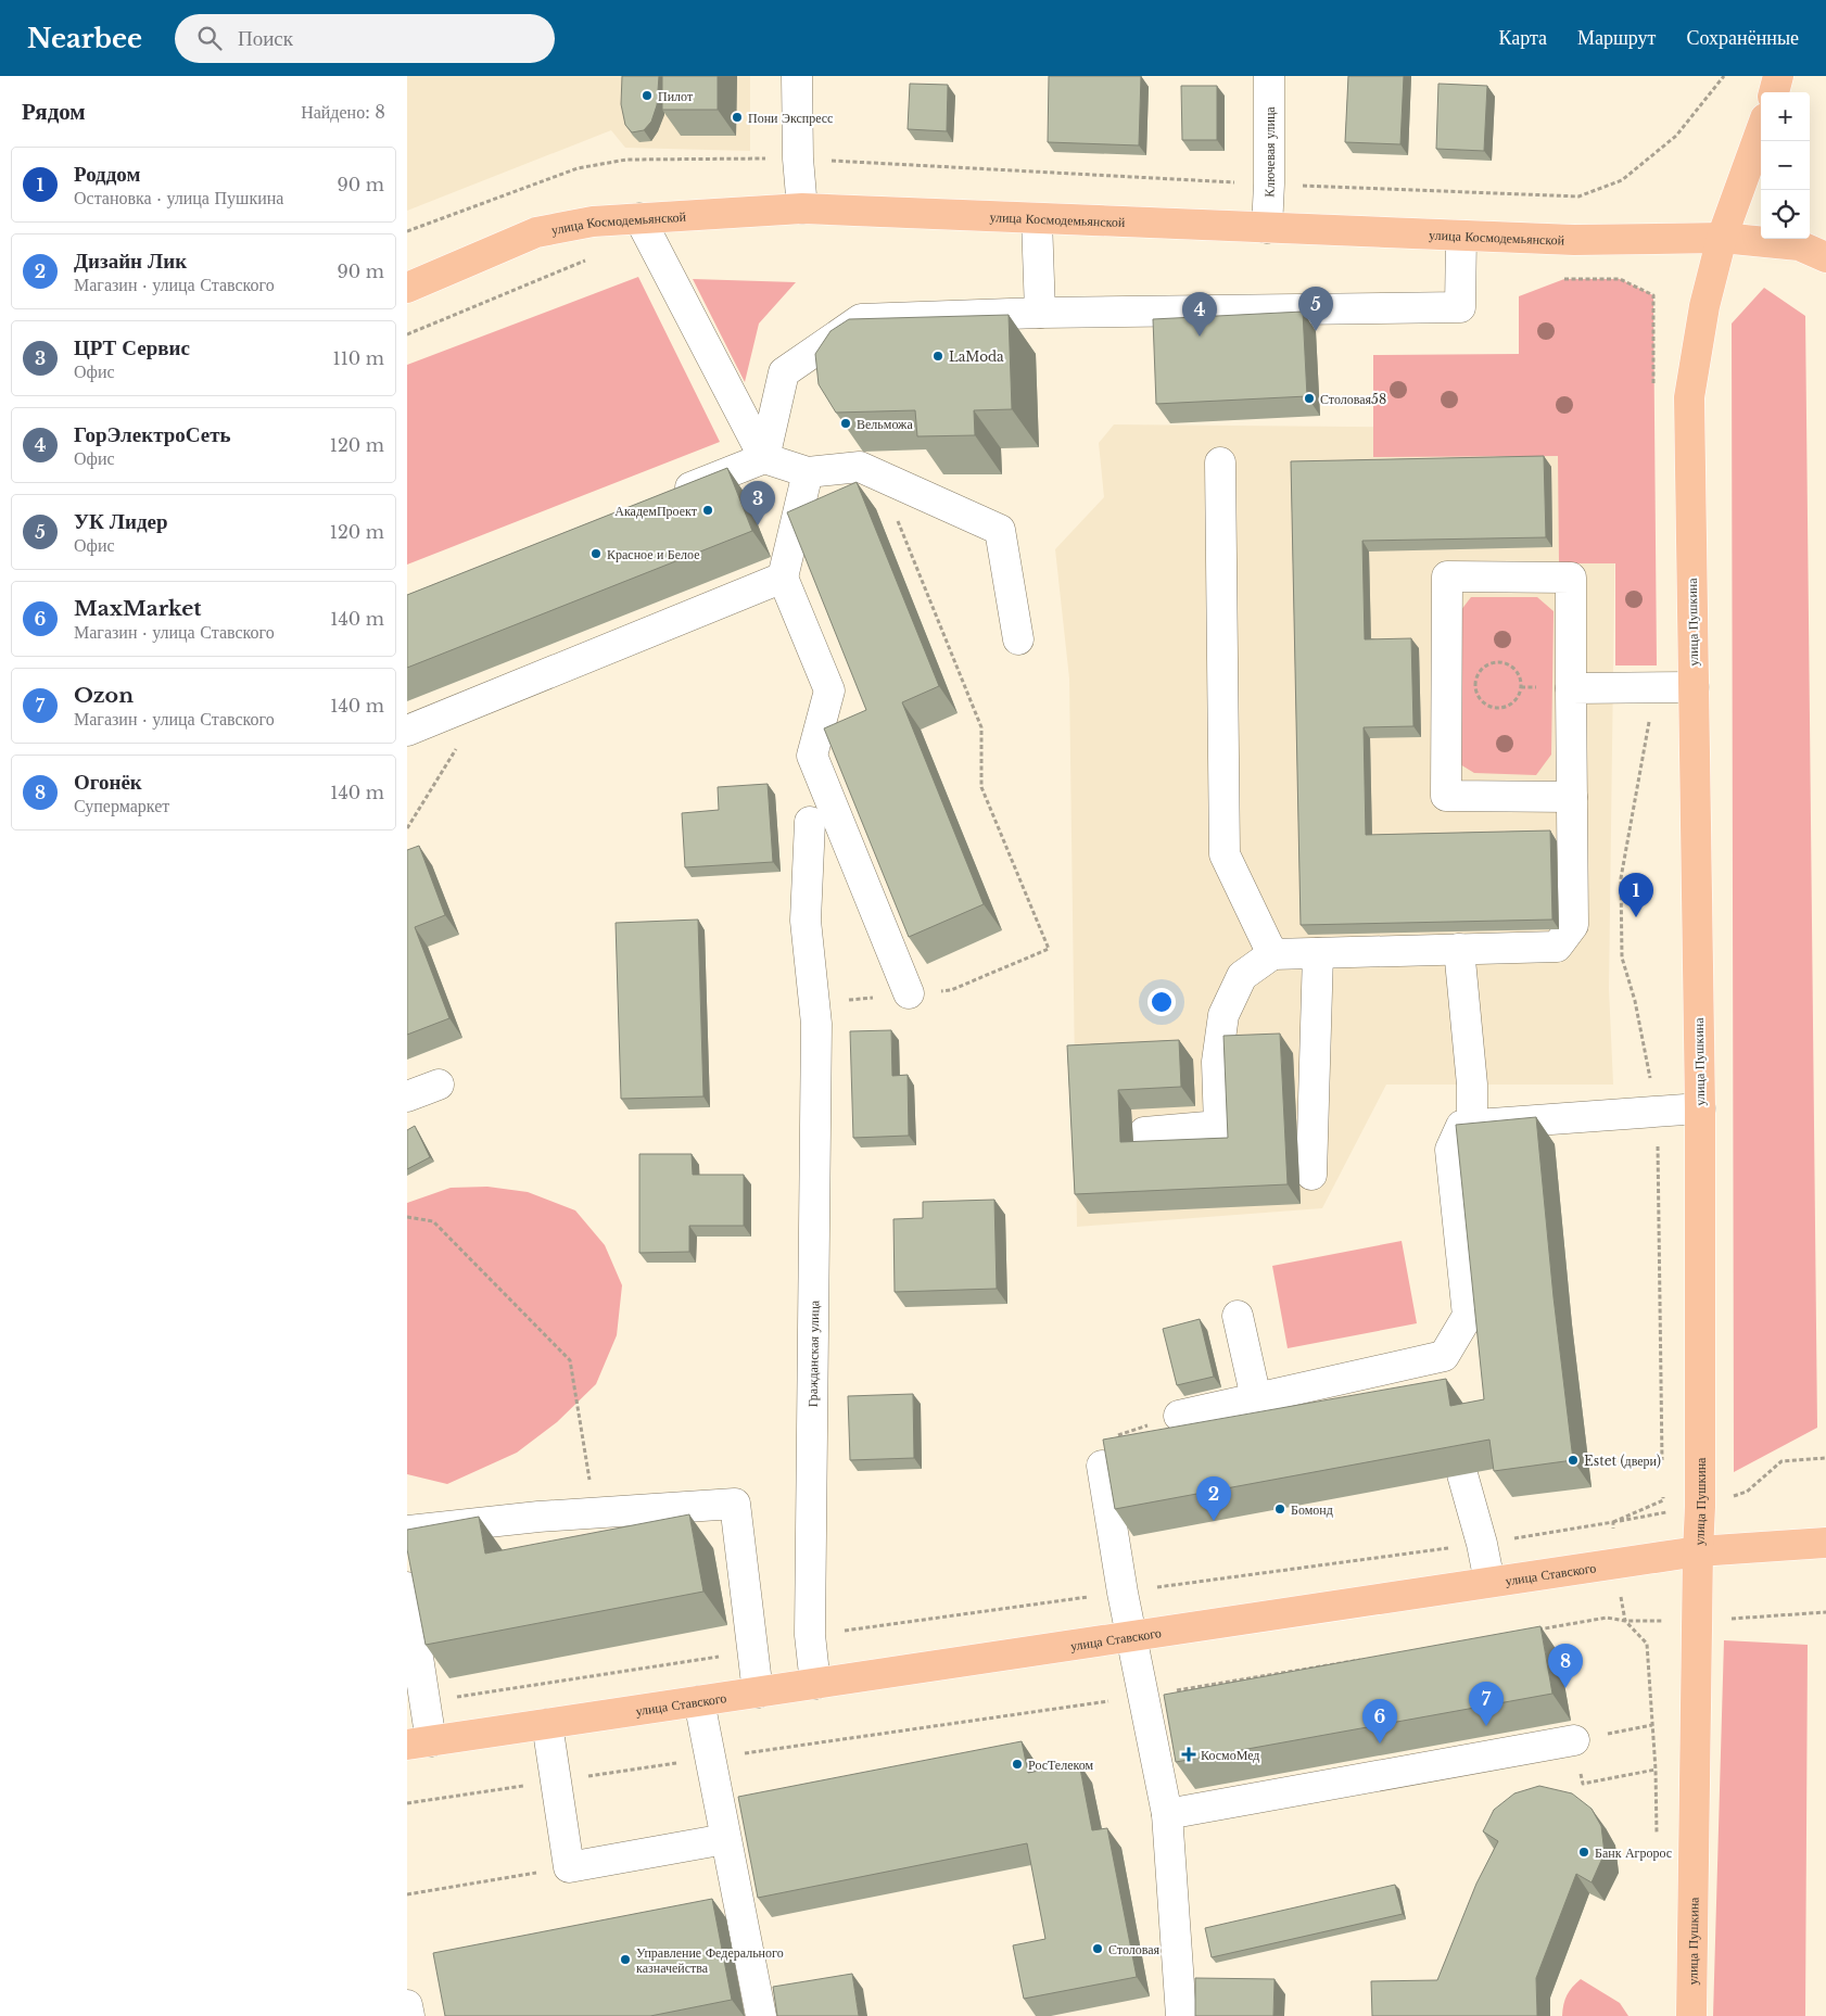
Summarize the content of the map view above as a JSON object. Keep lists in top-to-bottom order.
{
  "streets": {
    "main road": ["улица Космодемьянской", "улица Пушкина", "улица Ставского"],
    "street": ["Ключевая улица", "Гражданская улица"]
  },
  "crossings": [
    ["Ключевая улица", "улица Космодемьянской"],
    ["улица Космодемьянской", "улица Пушкина"],
    ["улица Пушкина", "улица Ставского"],
    ["Гражданская улица", "улица Ставского"]
  ],
  "places": {
    "other": [
      "Пилот",
      "Пони Экспресс",
      "LaModa",
      "Столовая58",
      "Вельможа",
      "АкадемПроект",
      "Красное и Белое",
      "Estet (двери)",
      "Бомонд",
      "РосТелеком",
      "Банк Агророс",
      "Столовая",
      "Управление Федерального казначейства"
    ],
    "health": ["КосмоМед"]
  },
  "page": {
    "header": "Nearbee",
    "search": "Поиск",
    "nav": ["Карта", "Маршрут", "Сохранённые"],
    "heading": ["Рядом", "Найдено: 8"],
    "map_buttons": ["+", "−"],
    "list": [
      {
        "mark": "1",
        "name": "Роддом",
        "note": "Остановка · улица Пушкина",
        "value": "90 m"
      },
      {
        "mark": "2",
        "name": "Дизайн Лик",
        "note": "Магазин · улица Ставского",
        "value": "90 m"
      },
      {
        "mark": "3",
        "name": "ЦРТ Сервис",
        "note": "Офис",
        "value": "110 m"
      },
      {
        "mark": "4",
        "name": "ГорЭлектроСеть",
        "note": "Офис",
        "value": "120 m"
      },
      {
        "mark": "5",
        "name": "УК Лидер",
        "note": "Офис",
        "value": "120 m"
      },
      {
        "mark": "6",
        "name": "MaxMarket",
        "note": "Магазин · улица Ставского",
        "value": "140 m"
      },
      {
        "mark": "7",
        "name": "Ozon",
        "note": "Магазин · улица Ставского",
        "value": "140 m"
      },
      {
        "mark": "8",
        "name": "Огонёк",
        "note": "Супермаркет",
        "value": "140 m"
      }
    ],
    "pins": [
      "5",
      "4",
      "3",
      "1",
      "2",
      "8",
      "7",
      "6"
    ]
  }
}
